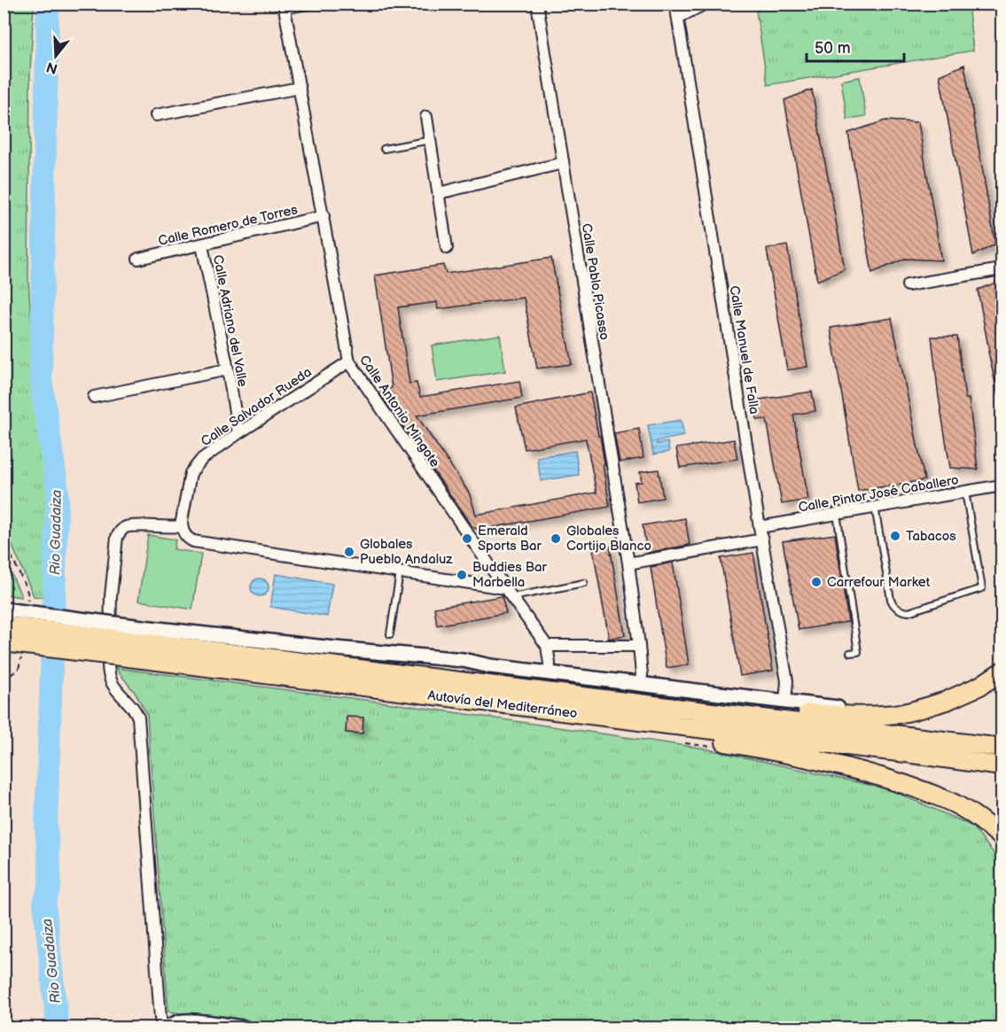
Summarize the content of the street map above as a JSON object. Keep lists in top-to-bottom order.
{
  "streets": {
    "main road": ["Autovía del Mediterráneo"],
    "street": [
      "Calle Romero de Torres",
      "Calle Pablo Picasso",
      "Calle Adriano del Valle",
      "Calle Manuel de Falla",
      "Calle Salvador Rueda",
      "Calle Antonio Mingote",
      "Calle Pintor José Caballero"
    ]
  },
  "crossings": [
    ["Calle Romero de Torres", "Calle Adriano del Valle"],
    ["Calle Romero de Torres", "Calle Antonio Mingote"],
    ["Calle Adriano del Valle", "Calle Salvador Rueda"],
    ["Calle Manuel de Falla", "Calle Pintor José Caballero"],
    ["Calle Salvador Rueda", "Calle Antonio Mingote"]
  ],
  "water": ["Rio Guadaiza"],
  "places": [
    "Tabacos",
    "Emerald Sports Bar",
    "Globales Cortijo Blanco",
    "Globales Pueblo Andaluz",
    "Buddies Bar Marbella",
    "Carrefour Market"
  ],
  "scale_bar": "50 m",
  "north": "bottom"
}
